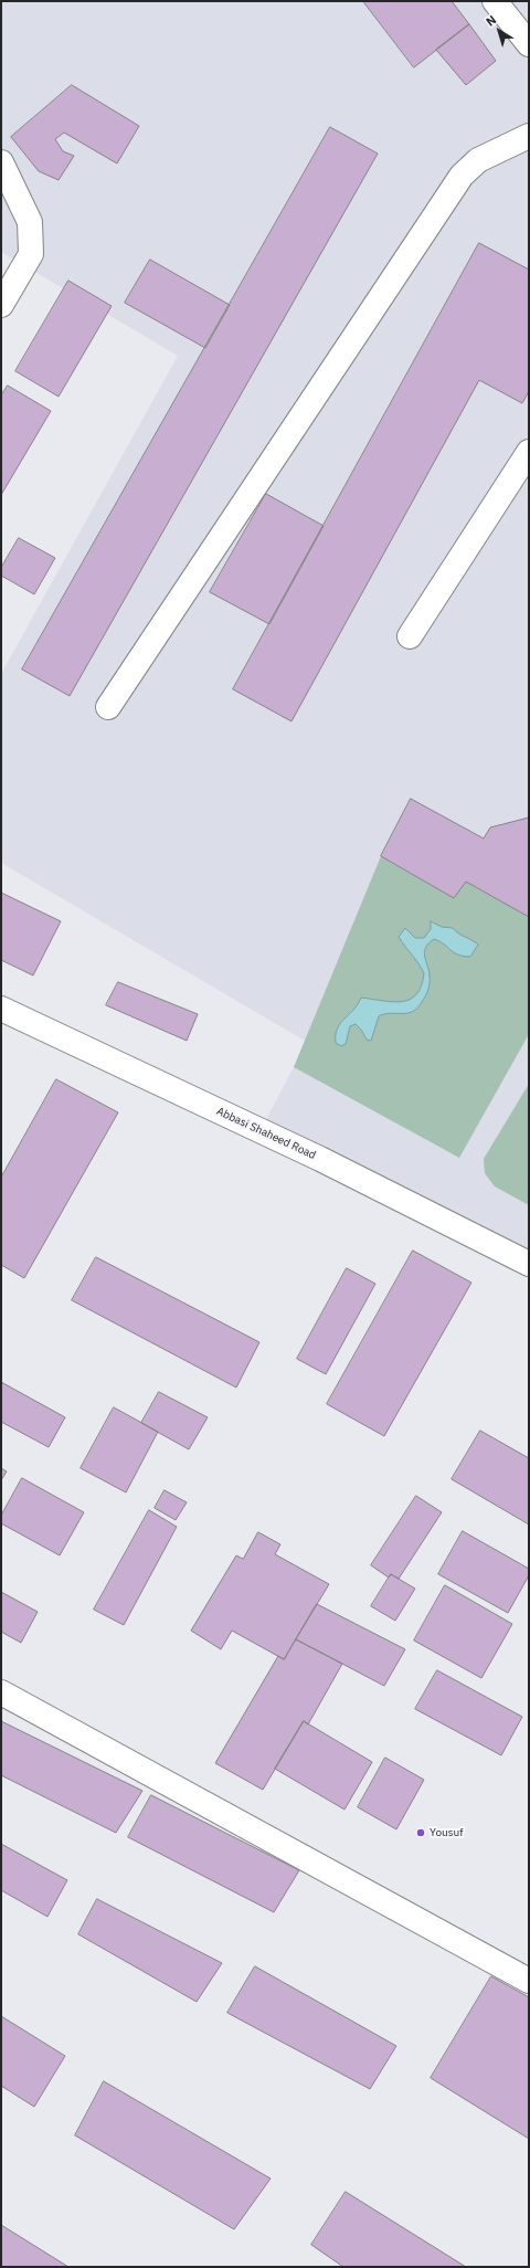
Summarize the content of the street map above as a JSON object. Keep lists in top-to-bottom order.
{
  "streets": {
    "street": ["Abbasi Shaheed Road"]
  },
  "places": ["Yousuf"],
  "north": "top left"
}
